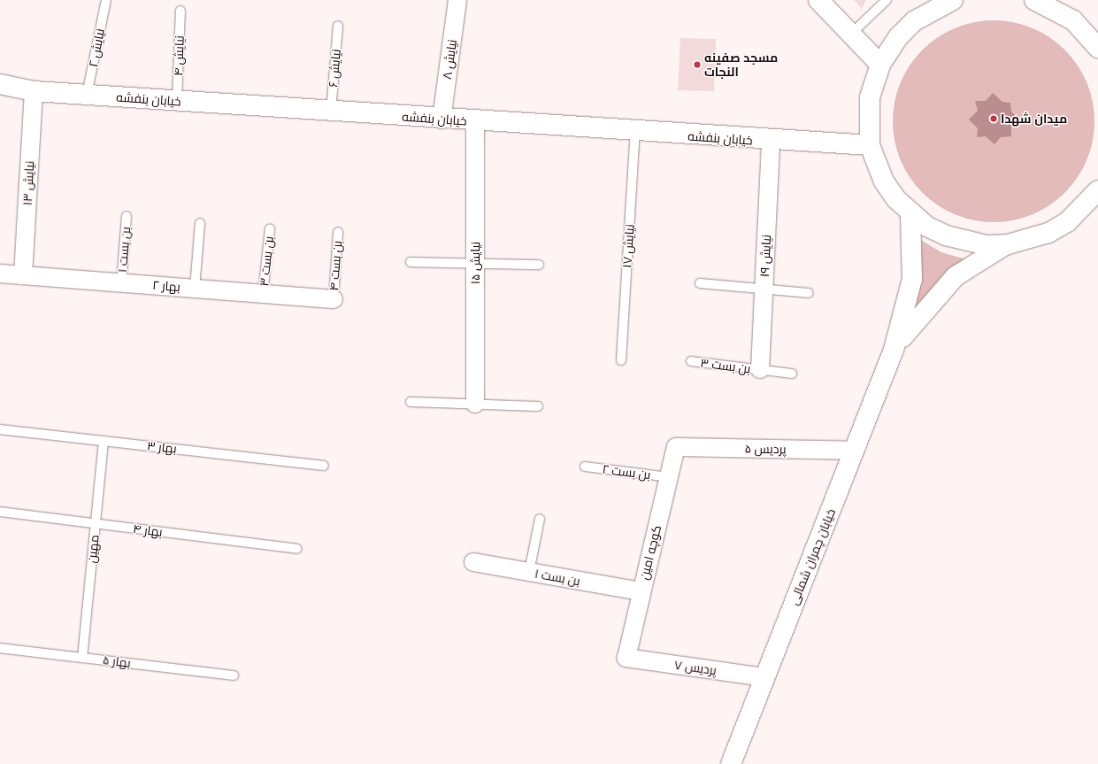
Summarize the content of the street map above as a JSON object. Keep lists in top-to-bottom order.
{
  "streets": {
    "main road": ["خیابان بنفشه", "خیابان چمران شمالی"],
    "street": [
      "نیایش ۸",
      "نیایش ۱۳",
      "بن بست ۱",
      "نیایش ۱۹",
      "نیایش ۱۵",
      "بهار ۲",
      "پردیس ۵",
      "کوچه امین",
      "پردیس ۷"
    ],
    "lane": [
      "نیایش ۲",
      "نیایش ۴",
      "نیایش ۶",
      "نیایش ۱۷",
      "بن بست ۳",
      "بن بست ۴",
      "بهار ۳",
      "بن بست ۲",
      "بهار ۴",
      "مهین",
      "بهار ۵"
    ]
  },
  "crossings": [
    ["نیایش ۲", "خیابان بنفشه"],
    ["نیایش ۴", "خیابان بنفشه"],
    ["نیایش ۸", "خیابان بنفشه"],
    ["نیایش ۶", "خیابان بنفشه"],
    ["خیابان بنفشه", "نیایش ۱۳"],
    ["خیابان بنفشه", "نیایش ۱۷"],
    ["خیابان بنفشه", "نیایش ۱۹"],
    ["خیابان بنفشه", "نیایش ۱۵"],
    ["نیایش ۱۳", "بهار ۲"],
    ["بن بست ۱", "بهار ۲"],
    ["بن بست ۱", "کوچه امین"],
    ["نیایش ۱۹", "بن بست ۳"],
    ["بن بست ۳", "بهار ۲"],
    ["بن بست ۴", "بهار ۲"],
    ["بهار ۳", "مهین"],
    ["پردیس ۵", "کوچه امین"],
    ["پردیس ۵", "خیابان چمران شمالی"],
    ["بن بست ۲", "کوچه امین"],
    ["بهار ۴", "مهین"],
    ["مهین", "بهار ۵"],
    ["کوچه امین", "پردیس ۷"],
    ["خیابان چمران شمالی", "پردیس ۷"]
  ],
  "places": ["مسجد صفینه النجات", "میدان شهدا"]
}
